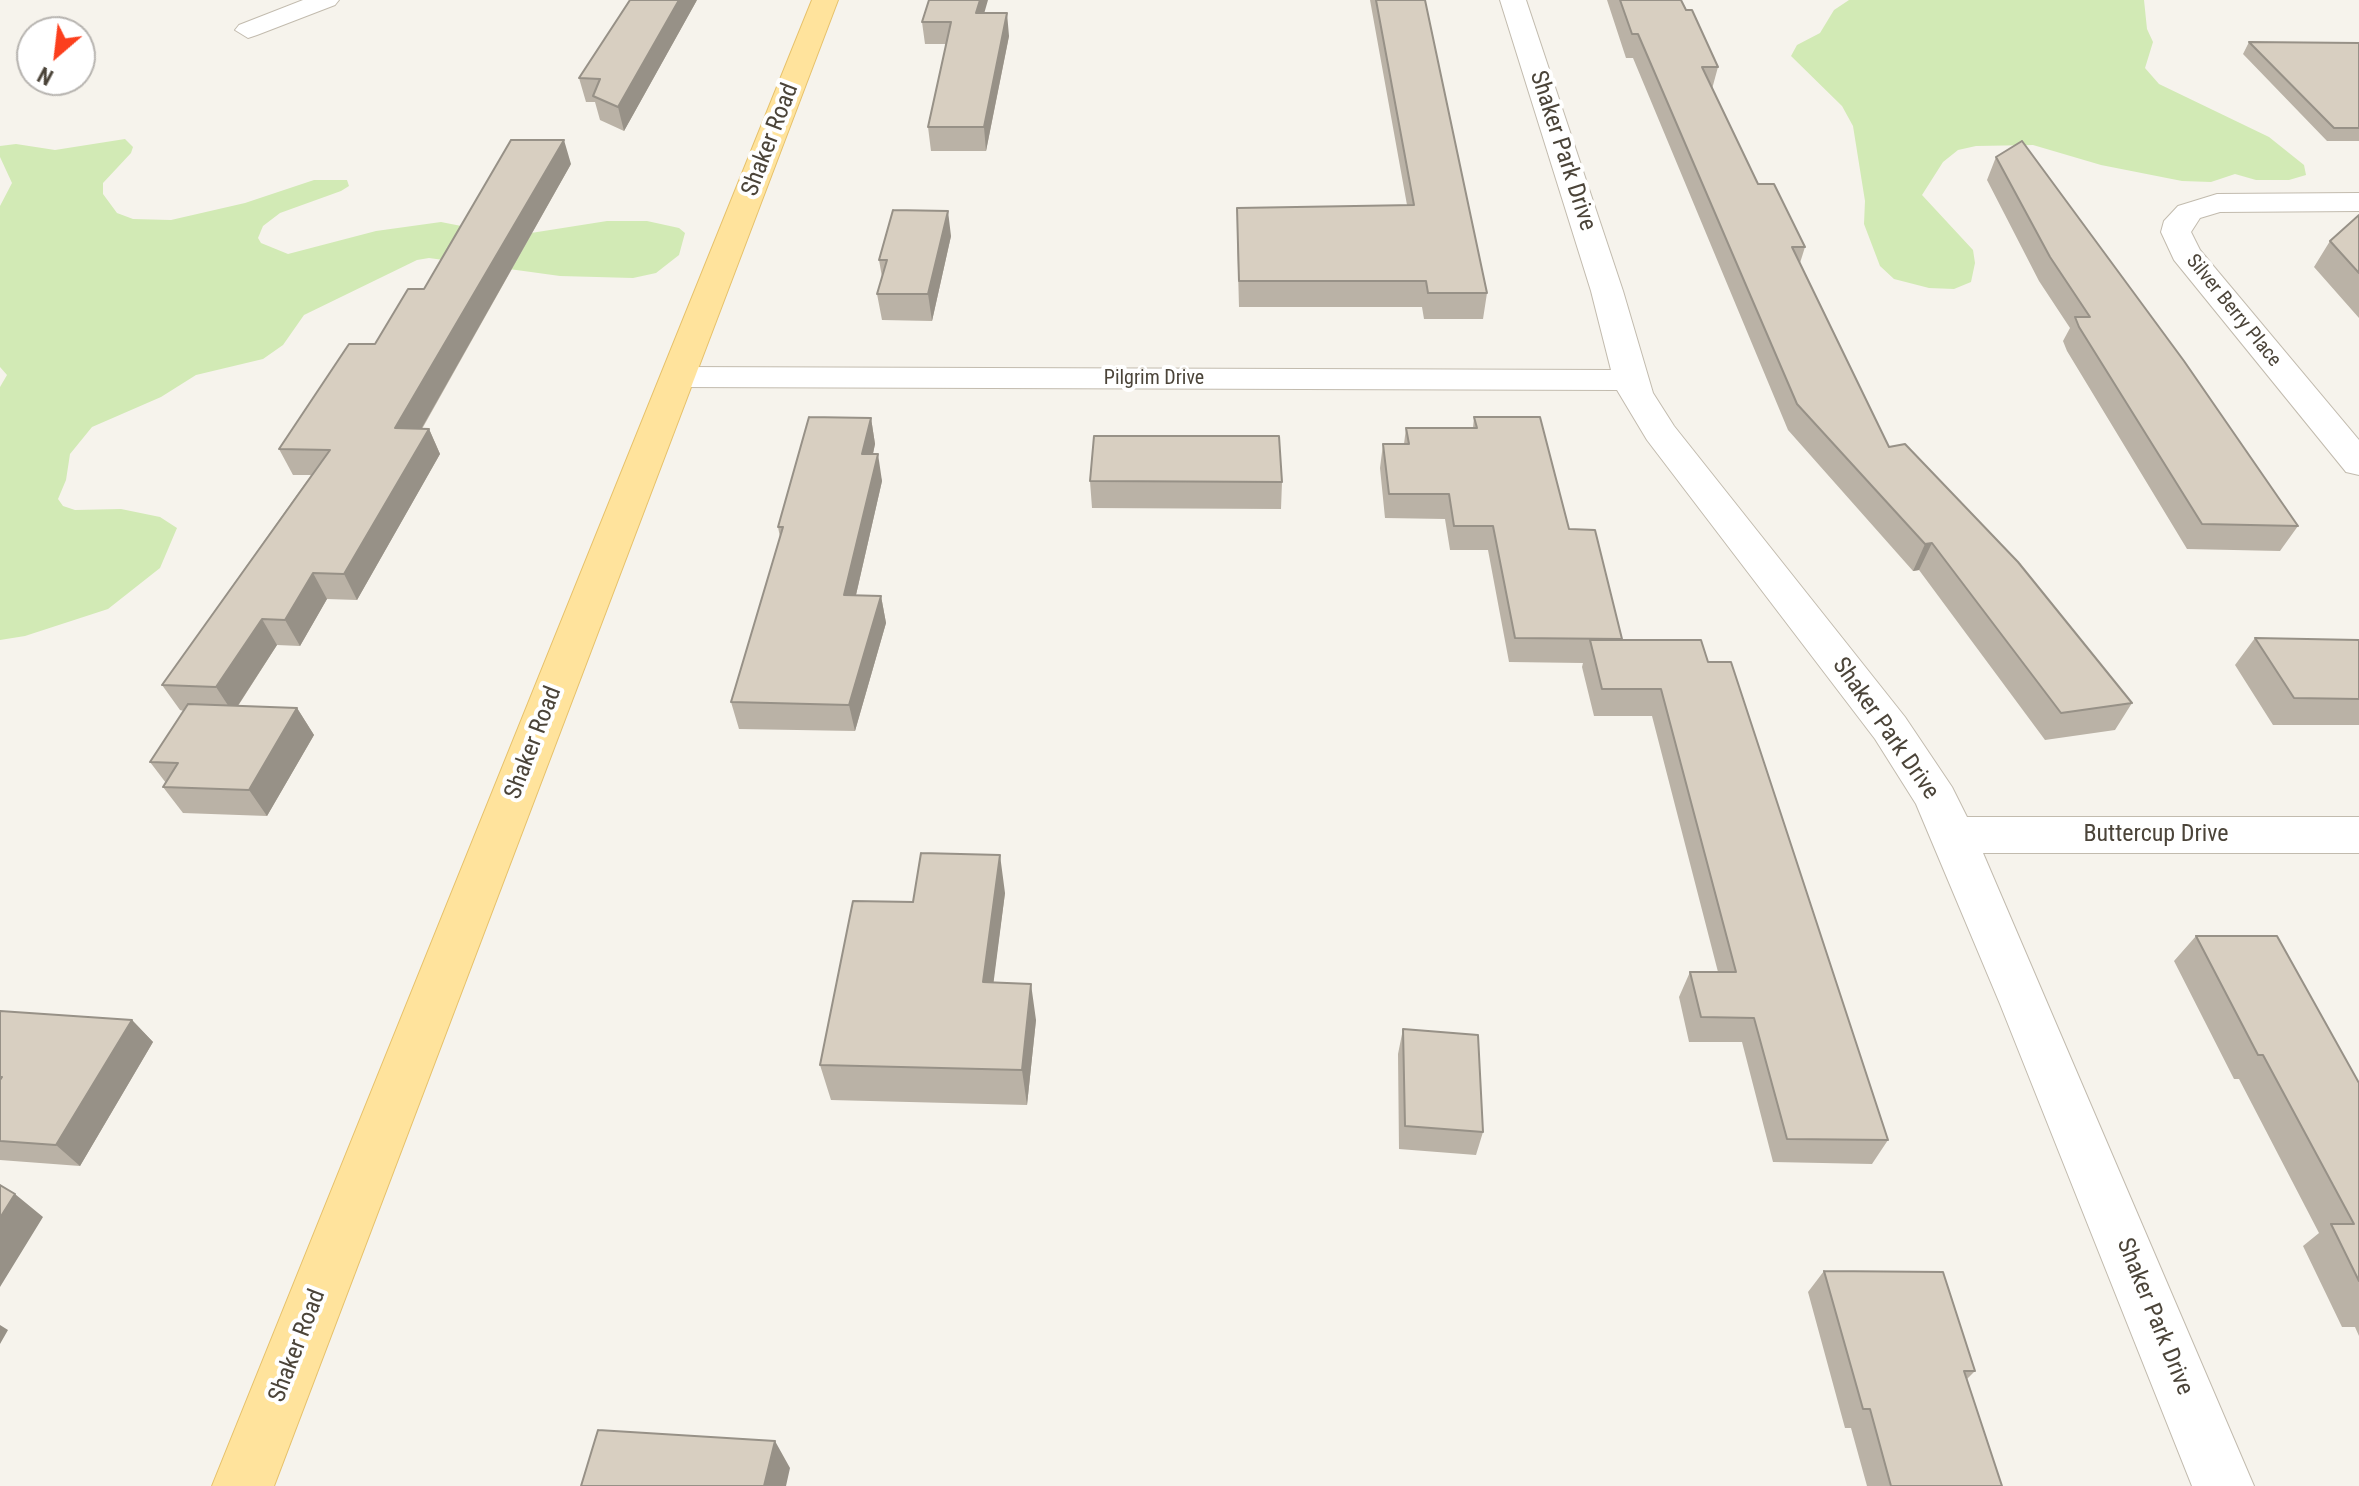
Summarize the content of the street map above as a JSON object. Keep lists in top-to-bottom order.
{
  "streets": {
    "main road": ["Shaker Road"],
    "street": [
      "Shaker Park Drive",
      "Silver Berry Place",
      "Pilgrim Drive",
      "Buttercup Drive"
    ]
  },
  "crossings": [
    ["Shaker Road", "Pilgrim Drive"],
    ["Shaker Park Drive", "Pilgrim Drive"],
    ["Shaker Park Drive", "Buttercup Drive"]
  ],
  "north": "bottom left"
}
